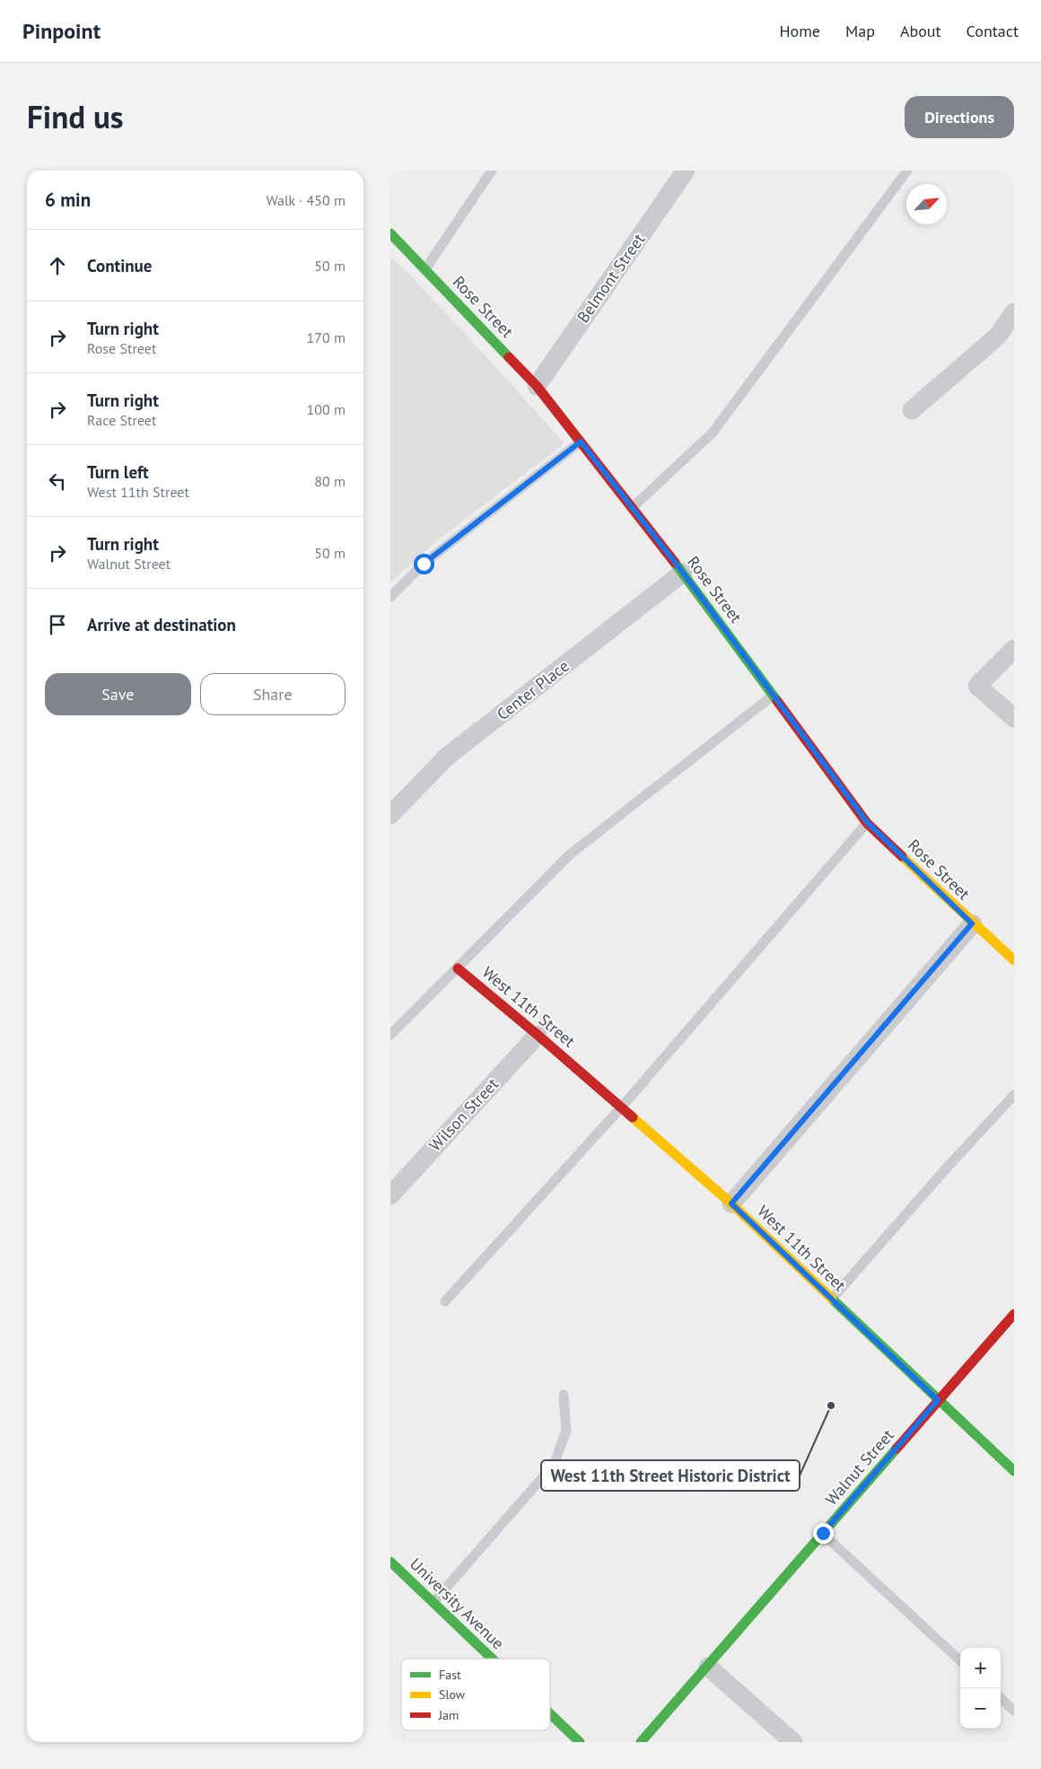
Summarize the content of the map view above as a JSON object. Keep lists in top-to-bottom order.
{
  "streets": {
    "street": [
      "Belmont Street",
      "Rose Street",
      "Center Place",
      "West 11th Street",
      "Wilson Street",
      "Walnut Street",
      "University Avenue"
    ]
  },
  "crossings": [
    ["Belmont Street", "Rose Street"],
    ["Rose Street", "Center Place"],
    ["West 11th Street", "Wilson Street"],
    ["West 11th Street", "Walnut Street"]
  ],
  "places": ["West 11th Street Historic District"],
  "legend": ["Fast", "Slow", "Jam"],
  "north": "top right",
  "page": {
    "header": "Pinpoint",
    "nav": [
      "Home",
      "Map",
      "About",
      "Contact"
    ],
    "title": "Find us",
    "buttons": [
      "Directions",
      ["Save", "Share"]
    ],
    "heading": ["6 min", "Walk · 450 m"],
    "list": [
      ["Continue", "50 m"],
      ["Turn right", "Rose Street", "170 m"],
      ["Turn right", "Race Street", "100 m"],
      ["Turn left", "West 11th Street", "80 m"],
      ["Turn right", "Walnut Street", "50 m"],
      "Arrive at destination"
    ],
    "map_buttons": ["+", "−"]
  }
}
